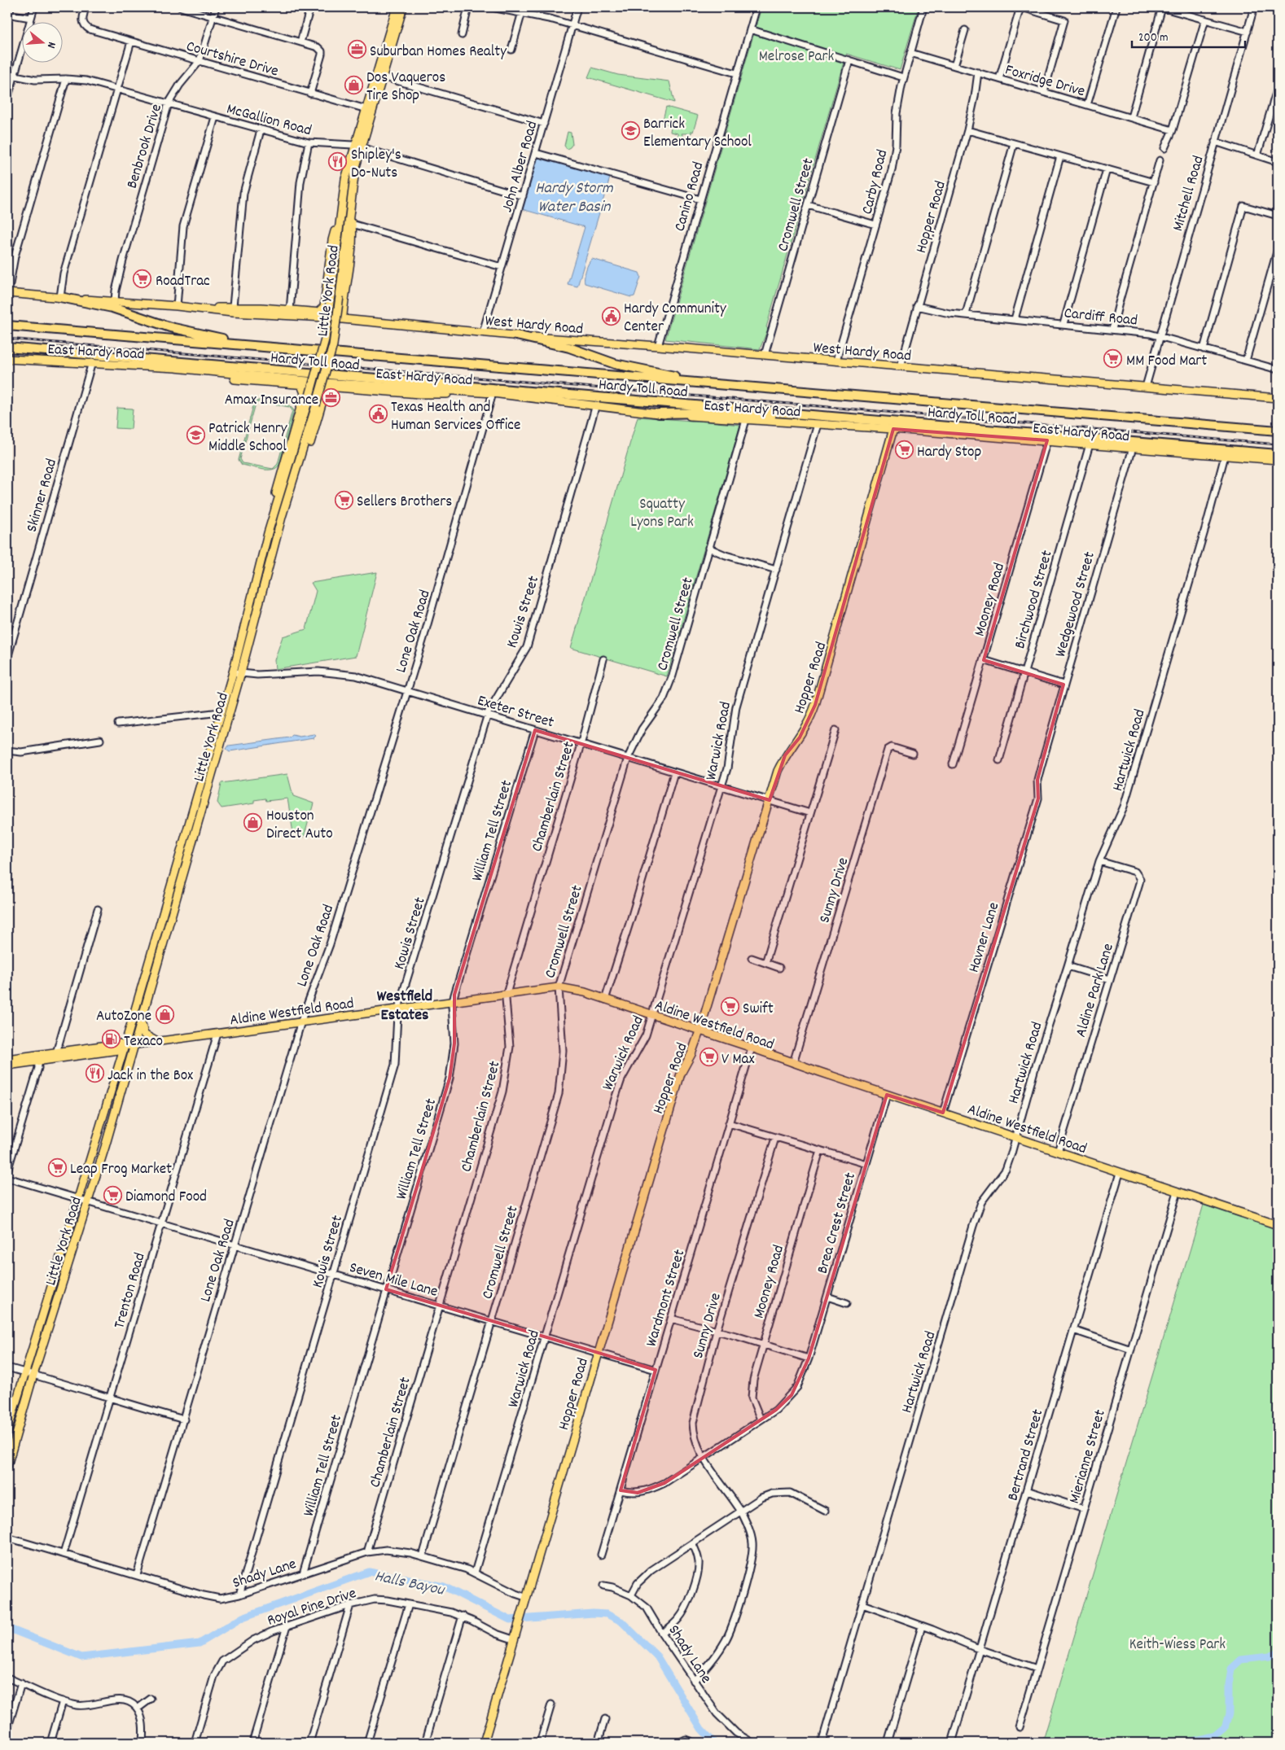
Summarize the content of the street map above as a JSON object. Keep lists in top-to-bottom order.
{
  "streets": {
    "highway": ["Hardy Toll Road"],
    "main road": [
      "Hopper Road",
      "Little York Road",
      "West Hardy Road",
      "East Hardy Road",
      "Aldine Westfield Road"
    ],
    "street": [
      "Courtshire Drive",
      "Foxridge Drive",
      "McGallion Road",
      "Benbrook Drive",
      "John Alber Road",
      "Carby Road",
      "Mitchell Road",
      "Canino Road",
      "Cromwell Street",
      "Cardiff Road",
      "Skinner Road",
      "Mooney Road",
      "Birchwood Street",
      "Wedgewood Street",
      "Kowis Street",
      "Lone Oak Road",
      "Exeter Street",
      "Warwick Road",
      "Hartwick Road",
      "Chamberlain Street",
      "William Tell Street",
      "Sunny Drive",
      "Havner Lane",
      "Aldine Park Lane",
      "Brea Crest Street",
      "Seven Mile Lane",
      "Trenton Road",
      "Wardmont Street",
      "Bertrand Street",
      "Mierianne Street",
      "Shady Lane",
      "Royal Pine Drive"
    ]
  },
  "crossings": [
    ["Courtshire Drive", "Benbrook Drive"],
    ["Courtshire Drive", "Little York Road"],
    ["Foxridge Drive", "Carby Road"],
    ["Foxridge Drive", "Hopper Road"],
    ["McGallion Road", "Benbrook Drive"],
    ["McGallion Road", "John Alber Road"],
    ["McGallion Road", "Little York Road"],
    ["Benbrook Drive", "West Hardy Road"],
    ["John Alber Road", "West Hardy Road"],
    ["Carby Road", "West Hardy Road"],
    ["Mitchell Road", "Cardiff Road"],
    ["Mitchell Road", "West Hardy Road"],
    ["Canino Road", "West Hardy Road"],
    ["Cromwell Street", "West Hardy Road"],
    ["Cromwell Street", "East Hardy Road"],
    ["Cromwell Street", "Exeter Street"],
    ["Cromwell Street", "Aldine Westfield Road"],
    ["Cromwell Street", "Seven Mile Lane"],
    ["Cromwell Street", "Shady Lane"],
    ["Hopper Road", "Cardiff Road"],
    ["Hopper Road", "West Hardy Road"],
    ["Hopper Road", "East Hardy Road"],
    ["Hopper Road", "Exeter Street"],
    ["Hopper Road", "Aldine Westfield Road"],
    ["Hopper Road", "Seven Mile Lane"],
    ["Hopper Road", "Shady Lane"],
    ["Hopper Road", "Royal Pine Drive"],
    ["Little York Road", "West Hardy Road"],
    ["Little York Road", "East Hardy Road"],
    ["Little York Road", "Exeter Street"],
    ["Little York Road", "Aldine Westfield Road"],
    ["Little York Road", "Seven Mile Lane"],
    ["East Hardy Road", "Skinner Road"],
    ["East Hardy Road", "Mooney Road"],
    ["East Hardy Road", "Birchwood Street"],
    ["East Hardy Road", "Wedgewood Street"],
    ["East Hardy Road", "Kowis Street"],
    ["East Hardy Road", "Lone Oak Road"],
    ["East Hardy Road", "Warwick Road"],
    ["East Hardy Road", "Hartwick Road"],
    ["Mooney Road", "Brea Crest Street"],
    ["Wedgewood Street", "Havner Lane"],
    ["Kowis Street", "Exeter Street"],
    ["Kowis Street", "Aldine Westfield Road"],
    ["Kowis Street", "Seven Mile Lane"],
    ["Kowis Street", "Shady Lane"],
    ["Lone Oak Road", "Exeter Street"],
    ["Lone Oak Road", "Aldine Westfield Road"],
    ["Lone Oak Road", "Seven Mile Lane"],
    ["Lone Oak Road", "Shady Lane"],
    ["Exeter Street", "Warwick Road"],
    ["Exeter Street", "Chamberlain Street"],
    ["Exeter Street", "William Tell Street"],
    ["Warwick Road", "Aldine Westfield Road"],
    ["Warwick Road", "Seven Mile Lane"],
    ["Warwick Road", "Shady Lane"],
    ["Hartwick Road", "Aldine Park Lane"],
    ["Hartwick Road", "Aldine Westfield Road"],
    ["Chamberlain Street", "Aldine Westfield Road"],
    ["Chamberlain Street", "Seven Mile Lane"],
    ["Chamberlain Street", "Shady Lane"],
    ["William Tell Street", "Aldine Westfield Road"],
    ["William Tell Street", "Seven Mile Lane"],
    ["William Tell Street", "Shady Lane"],
    ["Sunny Drive", "Aldine Westfield Road"],
    ["Sunny Drive", "Brea Crest Street"],
    ["Havner Lane", "Aldine Westfield Road"],
    ["Aldine Park Lane", "Aldine Westfield Road"],
    ["Aldine Westfield Road", "Brea Crest Street"],
    ["Aldine Westfield Road", "Trenton Road"],
    ["Aldine Westfield Road", "Wardmont Street"],
    ["Aldine Westfield Road", "Bertrand Street"],
    ["Aldine Westfield Road", "Mierianne Street"],
    ["Brea Crest Street", "Wardmont Street"],
    ["Seven Mile Lane", "Trenton Road"],
    ["Seven Mile Lane", "Wardmont Street"],
    ["Trenton Road", "Shady Lane"]
  ],
  "districts": ["Westfield Estates"],
  "water": ["Hardy Storm Water Basin", "Halls Bayou"],
  "parks": ["Melrose Park", "Squatty Lyons Park", "Keith-Wiess Park"],
  "places": {
    "office": ["Suburban Homes Realty", "Amax Insurance"],
    "shop": ["Dos Vaqueros Tire Shop", "Houston Direct Auto", "AutoZone"],
    "school or university": ["Barrick Elementary School", "Patrick Henry Middle School"],
    "restaurant": ["Shipley's Do-Nuts", "Jack in the Box"],
    "supermarket": [
      "RoadTrac",
      "MM Food Mart",
      "Hardy Stop",
      "Sellers Brothers",
      "Swift",
      "V Max",
      "Leap Frog Market",
      "Diamond Food"
    ],
    "public building": ["Hardy Community Center", "Texas Health and Human Services Office"],
    "fuel station": ["Texaco"]
  },
  "scale_bar": "200 m",
  "north": "right"
}
